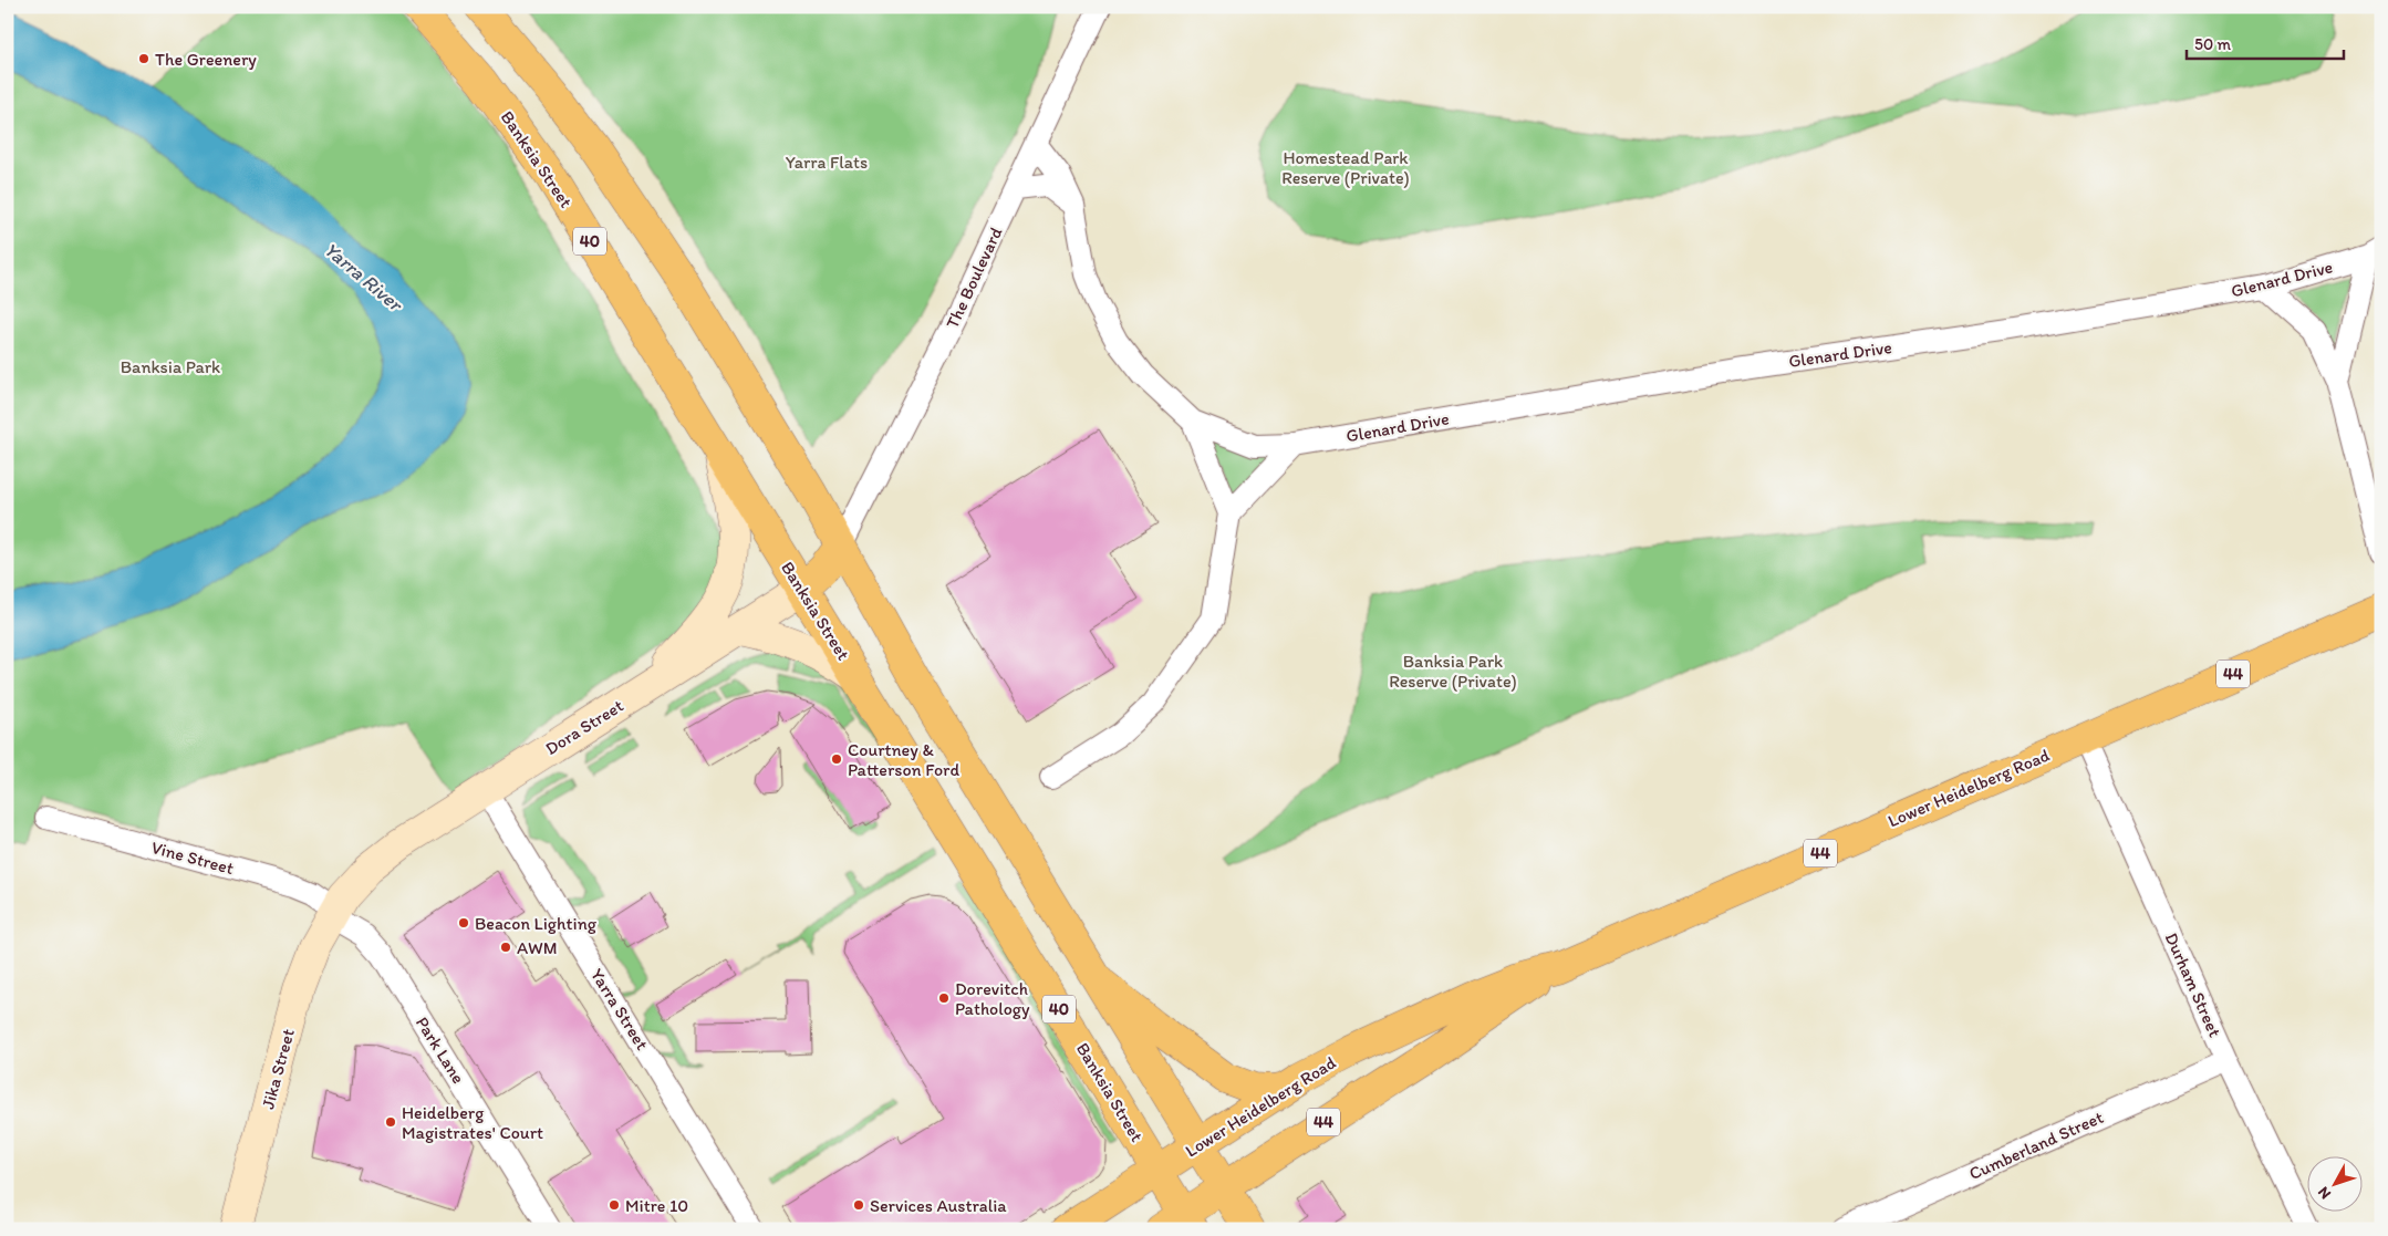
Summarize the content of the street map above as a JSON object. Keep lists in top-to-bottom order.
{
  "streets": {
    "main road": [
      "Banksia Street",
      "40",
      "44",
      "Dora Street",
      "Lower Heidelberg Road",
      "Jika Street"
    ],
    "street": [
      "The Boulevard",
      "Glenard Drive",
      "Vine Street",
      "Durham Street",
      "Yarra Street",
      "Park Lane",
      "Cumberland Street"
    ]
  },
  "crossings": [
    ["Banksia Street", "Dora Street"],
    ["Banksia Street", "Lower Heidelberg Road"],
    ["40", "The Boulevard"],
    ["40", "Dora Street"],
    ["40", "Lower Heidelberg Road"],
    ["The Boulevard", "Glenard Drive"],
    ["The Boulevard", "Dora Street"],
    ["Dora Street", "Vine Street"],
    ["Dora Street", "Yarra Street"],
    ["Dora Street", "Park Lane"],
    ["Dora Street", "Jika Street"],
    ["Lower Heidelberg Road", "Durham Street"],
    ["Vine Street", "Park Lane"],
    ["Vine Street", "Jika Street"],
    ["Durham Street", "Cumberland Street"],
    ["Park Lane", "Jika Street"]
  ],
  "water": ["Yarra River"],
  "parks": [
    "Homestead Park Reserve (Private)",
    "Yarra Flats",
    "Banksia Park",
    "Banksia Park Reserve (Private)"
  ],
  "places": [
    "The Greenery",
    "Courtney & Patterson Ford",
    "Beacon Lighting",
    "AWM",
    "Dorevitch Pathology",
    "Heidelberg Magistrates' Court",
    "Mitre 10",
    "Services Australia"
  ],
  "scale_bar": "50 m",
  "north": "bottom left"
}
